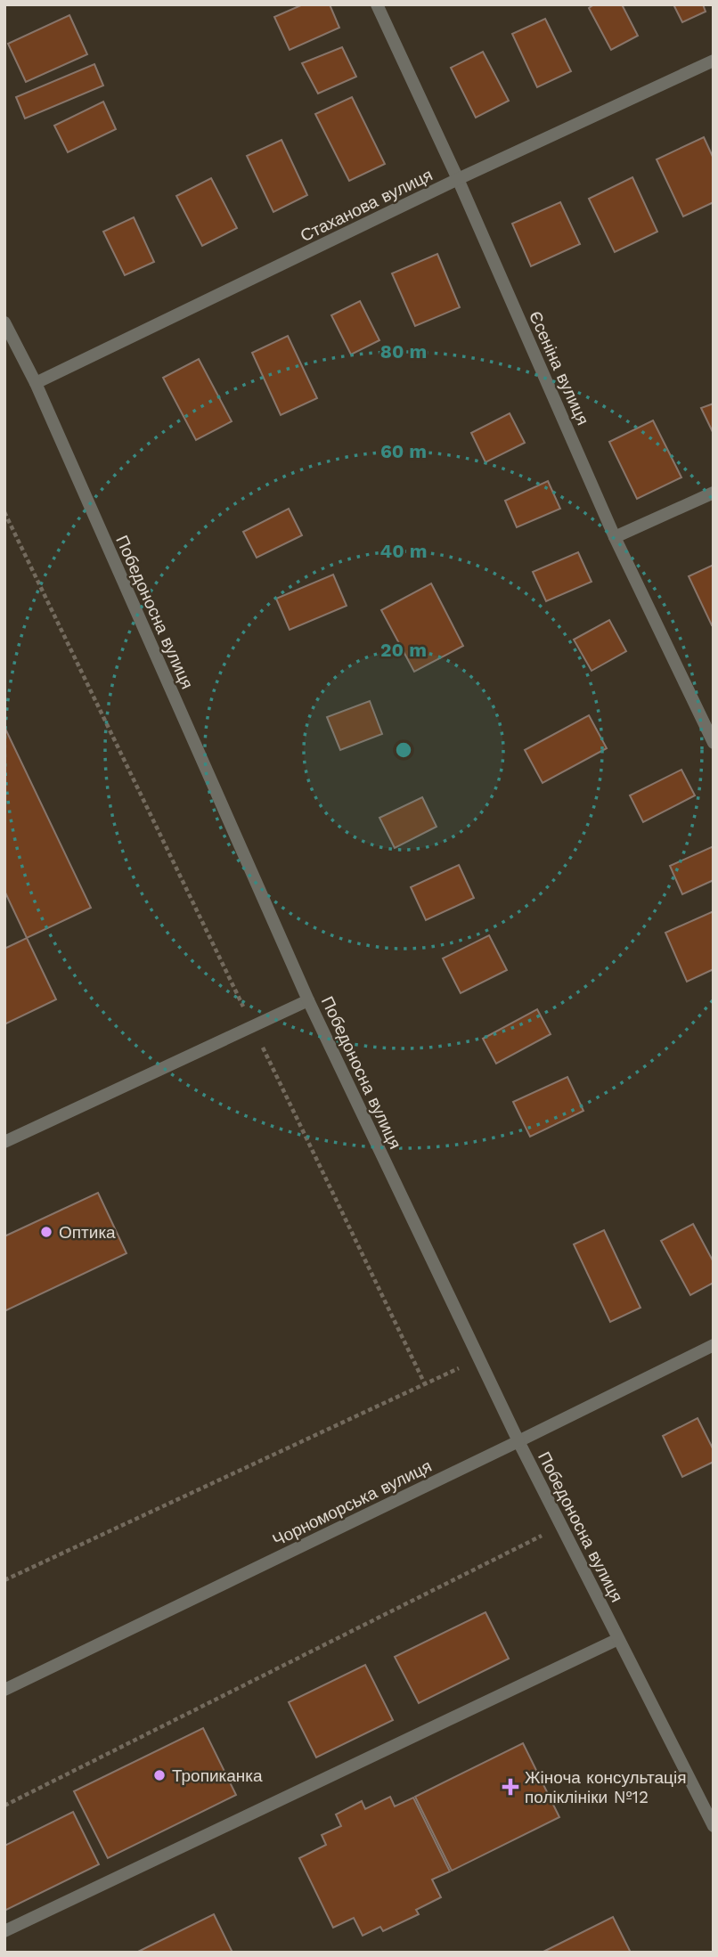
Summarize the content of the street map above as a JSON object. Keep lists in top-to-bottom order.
{
  "streets": {
    "street": [
      "Стаханова вулиця",
      "Єсеніна вулиця",
      "Победоносна вулиця",
      "Чорноморська вулиця"
    ]
  },
  "crossings": [
    ["Стаханова вулиця", "Єсеніна вулиця"],
    ["Стаханова вулиця", "Победоносна вулиця"],
    ["Победоносна вулиця", "Чорноморська вулиця"]
  ],
  "places": {
    "other": ["Оптика", "Тропиканка"],
    "health": ["Жіноча консультація поліклініки №12"]
  },
  "rings": [
    "80 m",
    "60 m",
    "40 m",
    "20 m"
  ]
}
